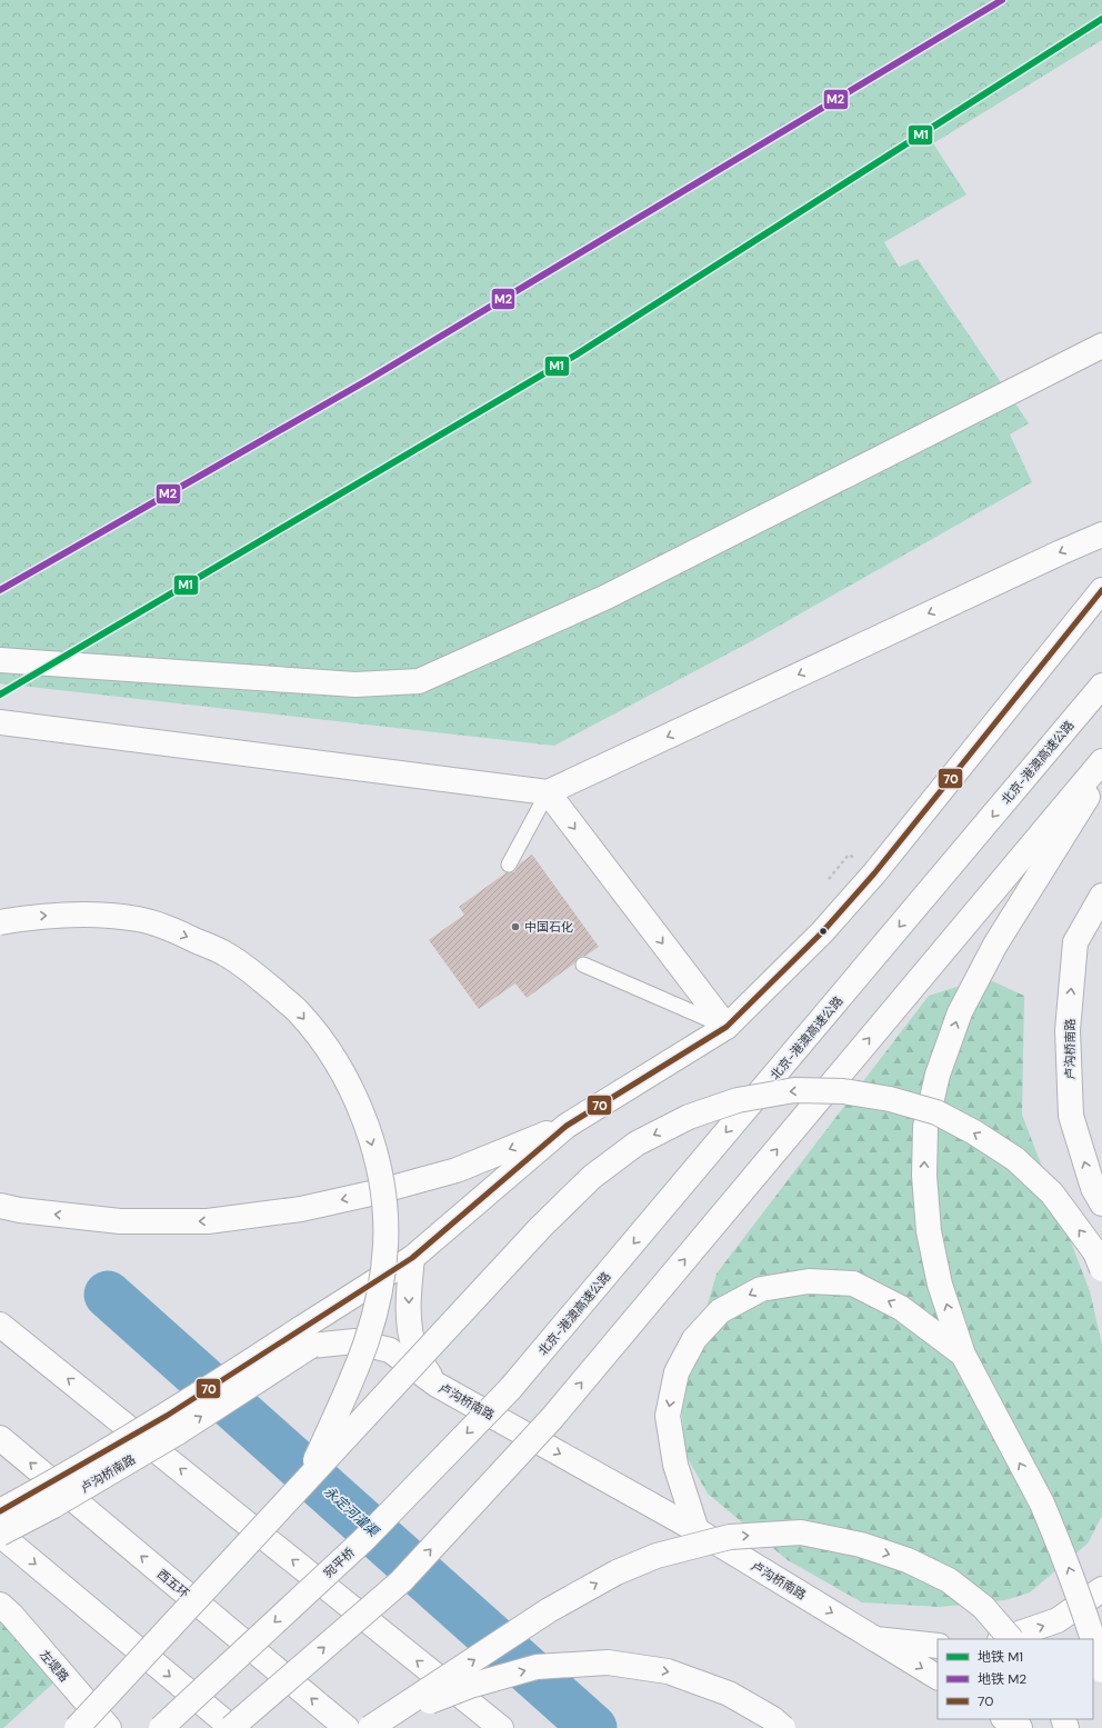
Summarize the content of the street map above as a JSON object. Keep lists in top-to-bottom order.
{
  "streets": {
    "main road": [
      "北京-港澳高速公路",
      "卢沟桥南路",
      "宛平桥",
      "西五环",
      "左堤路"
    ]
  },
  "crossings": [
    ["北京-港澳高速公路", "宛平桥"]
  ],
  "water": ["永定河灌渠"],
  "places": ["中国石化"],
  "lines": ["metro line M2", "metro line M1", "transit line 70"],
  "legend": ["地铁 M1", "地铁 M2", "70"]
}
